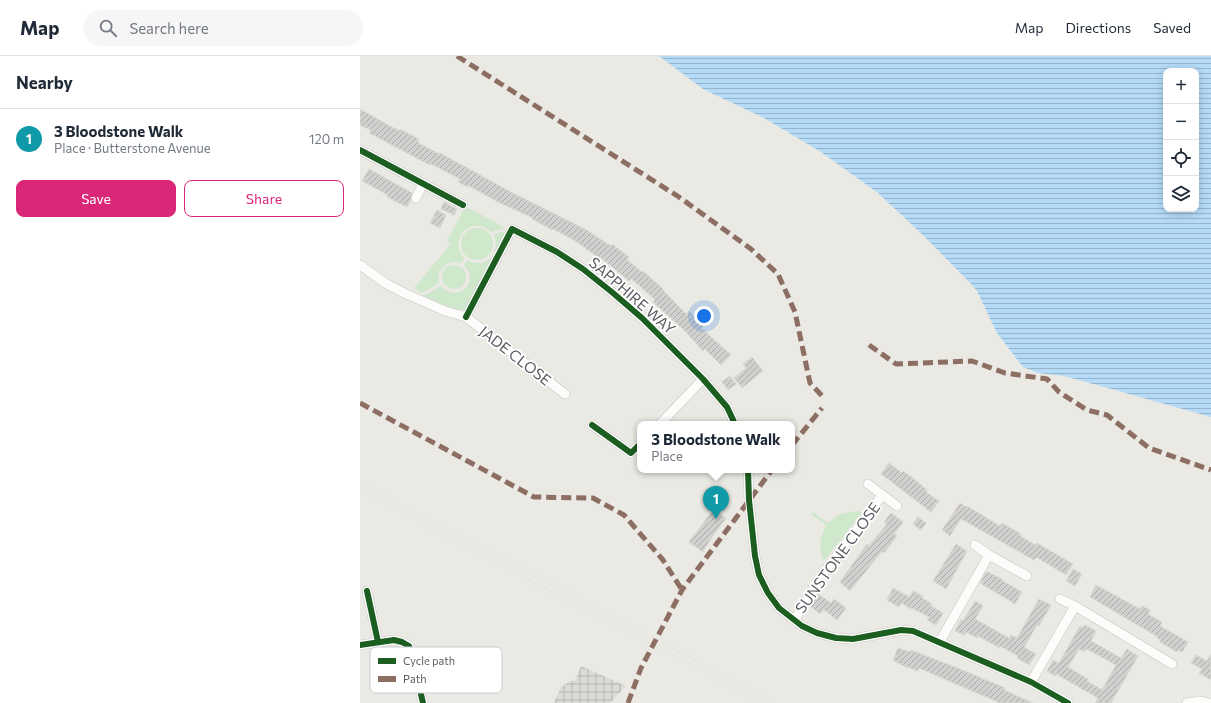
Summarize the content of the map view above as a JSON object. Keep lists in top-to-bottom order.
{
  "streets": {
    "street": ["SAPPHIRE WAY", "JADE CLOSE", "SUNSTONE CLOSE"]
  },
  "crossings": [
    ["SAPPHIRE WAY", "JADE CLOSE"]
  ],
  "legend": ["Cycle path", "Path"],
  "page": {
    "header": "Map",
    "search": "Search here",
    "nav": ["Map", "Directions", "Saved"],
    "heading": "Nearby",
    "map_buttons": ["+", "−"],
    "list": [
      {
        "mark": "1",
        "name": "3 Bloodstone Walk",
        "note": "Place · Butterstone Avenue",
        "value": "120 m"
      }
    ],
    "buttons": ["Save", "Share"],
    "popup": ["3 Bloodstone Walk", "Place"],
    "pins": "1"
  }
}
